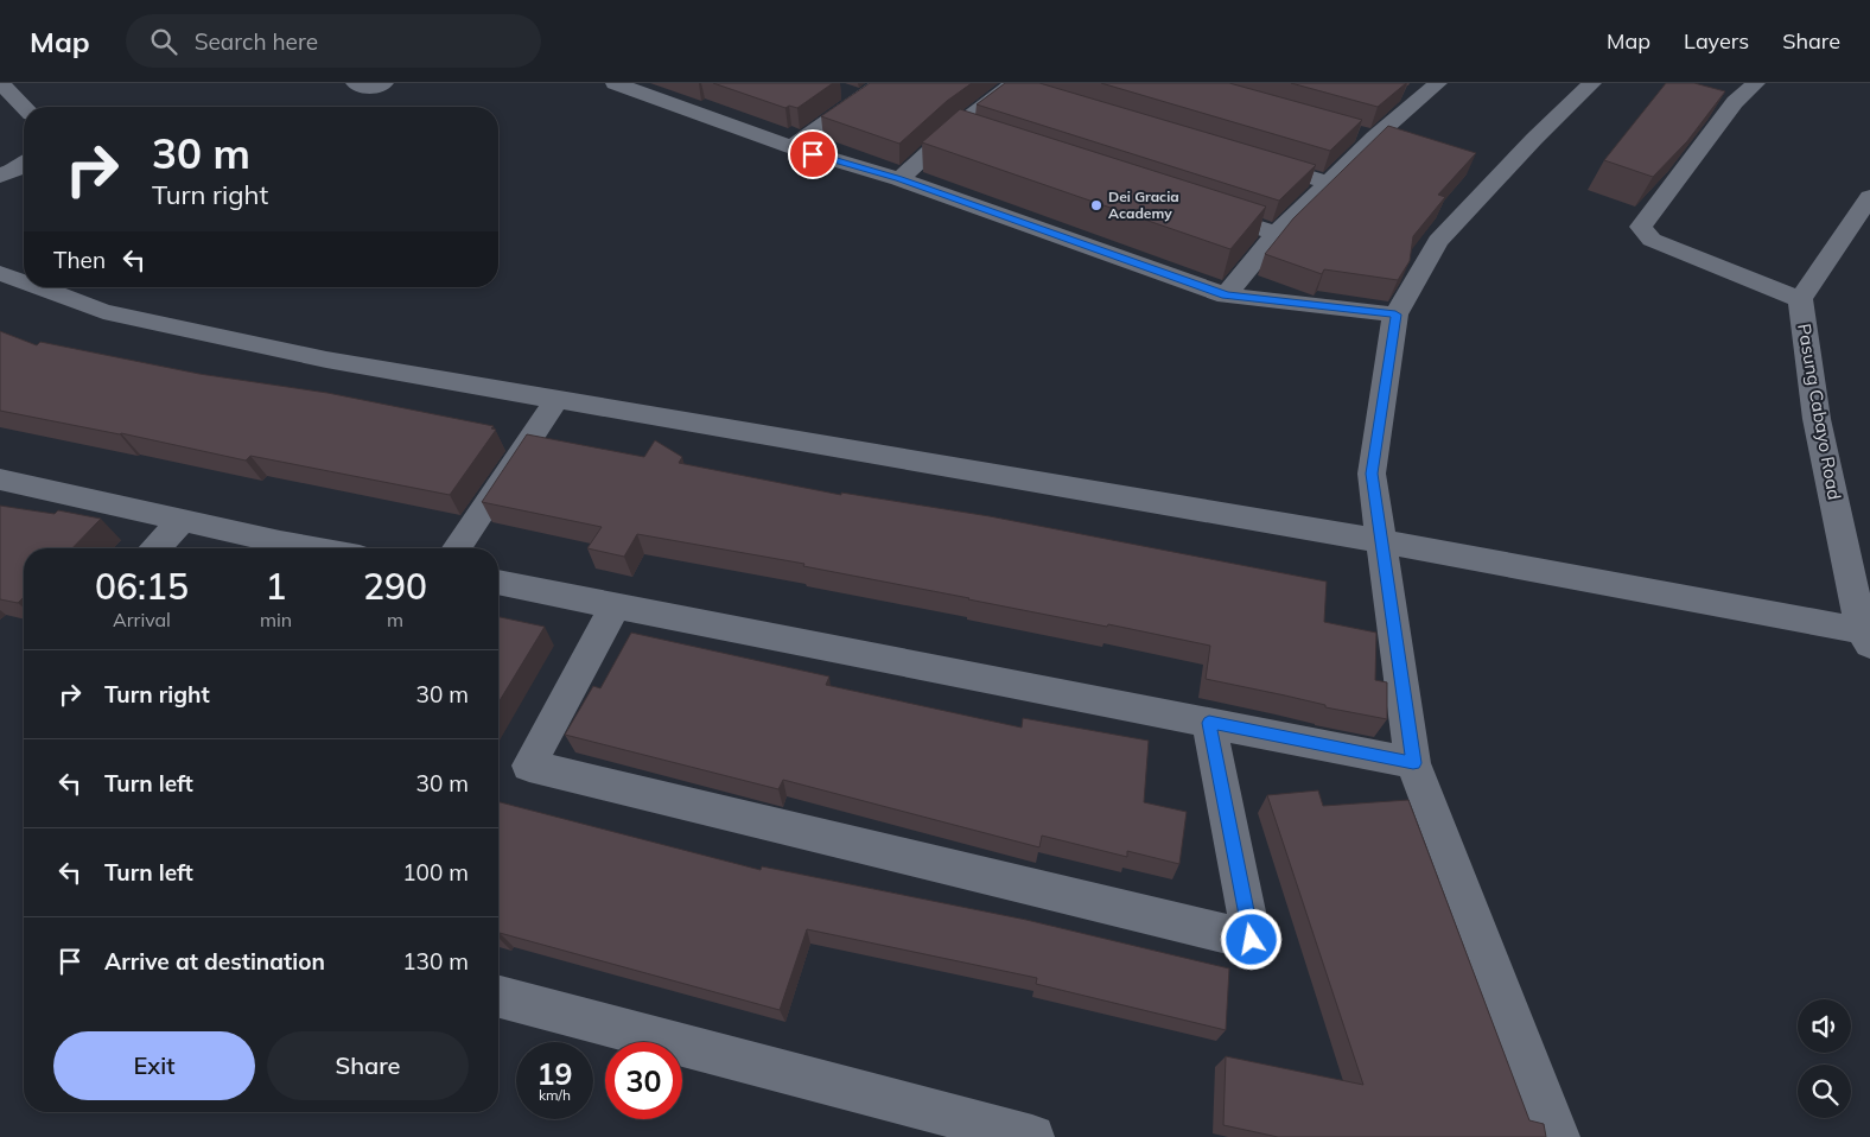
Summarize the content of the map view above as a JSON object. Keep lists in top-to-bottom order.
{
  "streets": {
    "street": ["Pasung Cabayo Road"]
  },
  "places": ["Dei Gracia Academy"],
  "page": {
    "header": "Map",
    "search": "Search here",
    "nav": ["Map", "Layers", "Share"],
    "turn": ["30 m", "Turn right"],
    "then": "Then",
    "eta": [
      "06:15",
      "Arrival",
      "1",
      "min",
      "290",
      "m"
    ],
    "list": [
      {
        "name": "Turn right",
        "value": "30 m"
      },
      {
        "name": "Turn left",
        "value": "30 m"
      },
      {
        "name": "Turn left",
        "value": "100 m"
      },
      {
        "name": "Arrive at destination",
        "value": "130 m"
      }
    ],
    "buttons": ["Exit", "Share"],
    "speed": "19 km/h",
    "limit": "30"
  }
}
